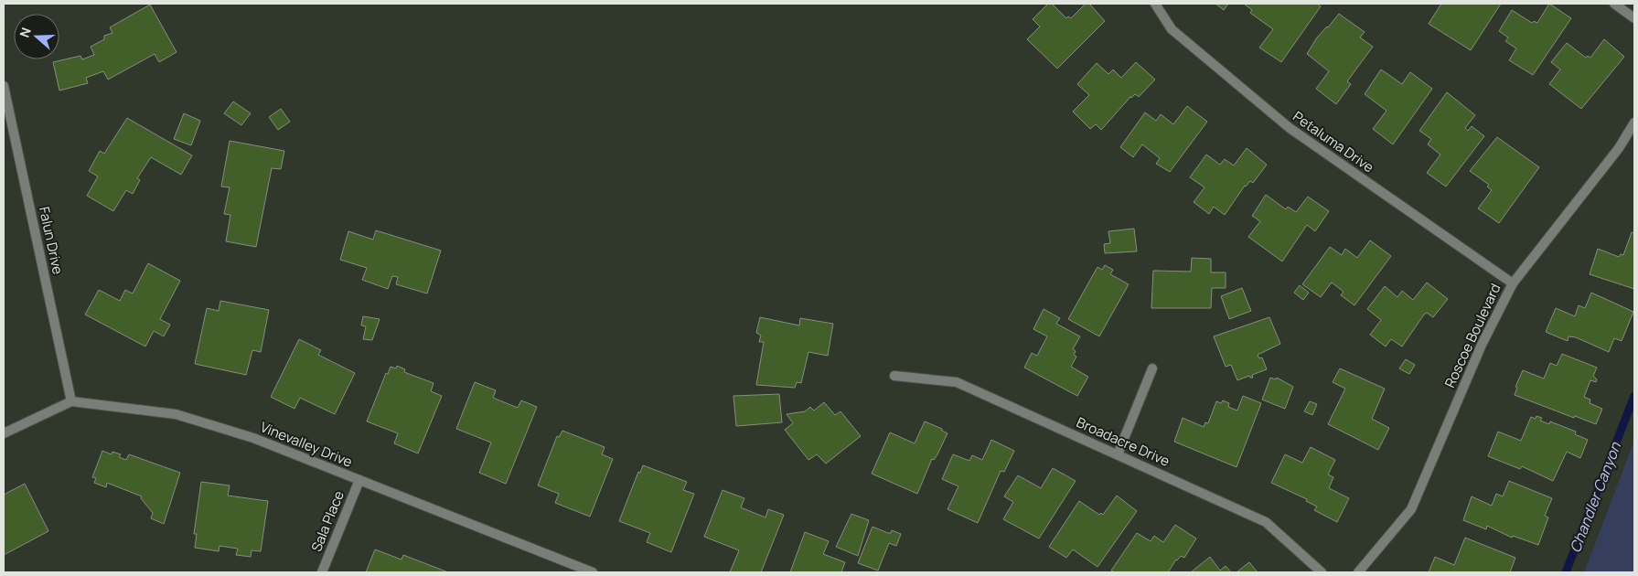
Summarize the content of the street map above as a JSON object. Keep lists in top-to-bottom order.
{
  "streets": {
    "street": [
      "Petaluma Drive",
      "Falun Drive",
      "Roscoe Boulevard",
      "Broadacre Drive",
      "Vinevalley Drive",
      "Sala Place"
    ]
  },
  "crossings": [
    ["Petaluma Drive", "Roscoe Boulevard"],
    ["Falun Drive", "Vinevalley Drive"],
    ["Vinevalley Drive", "Sala Place"]
  ],
  "water": ["Chandler Canyon"],
  "north": "left"
}
